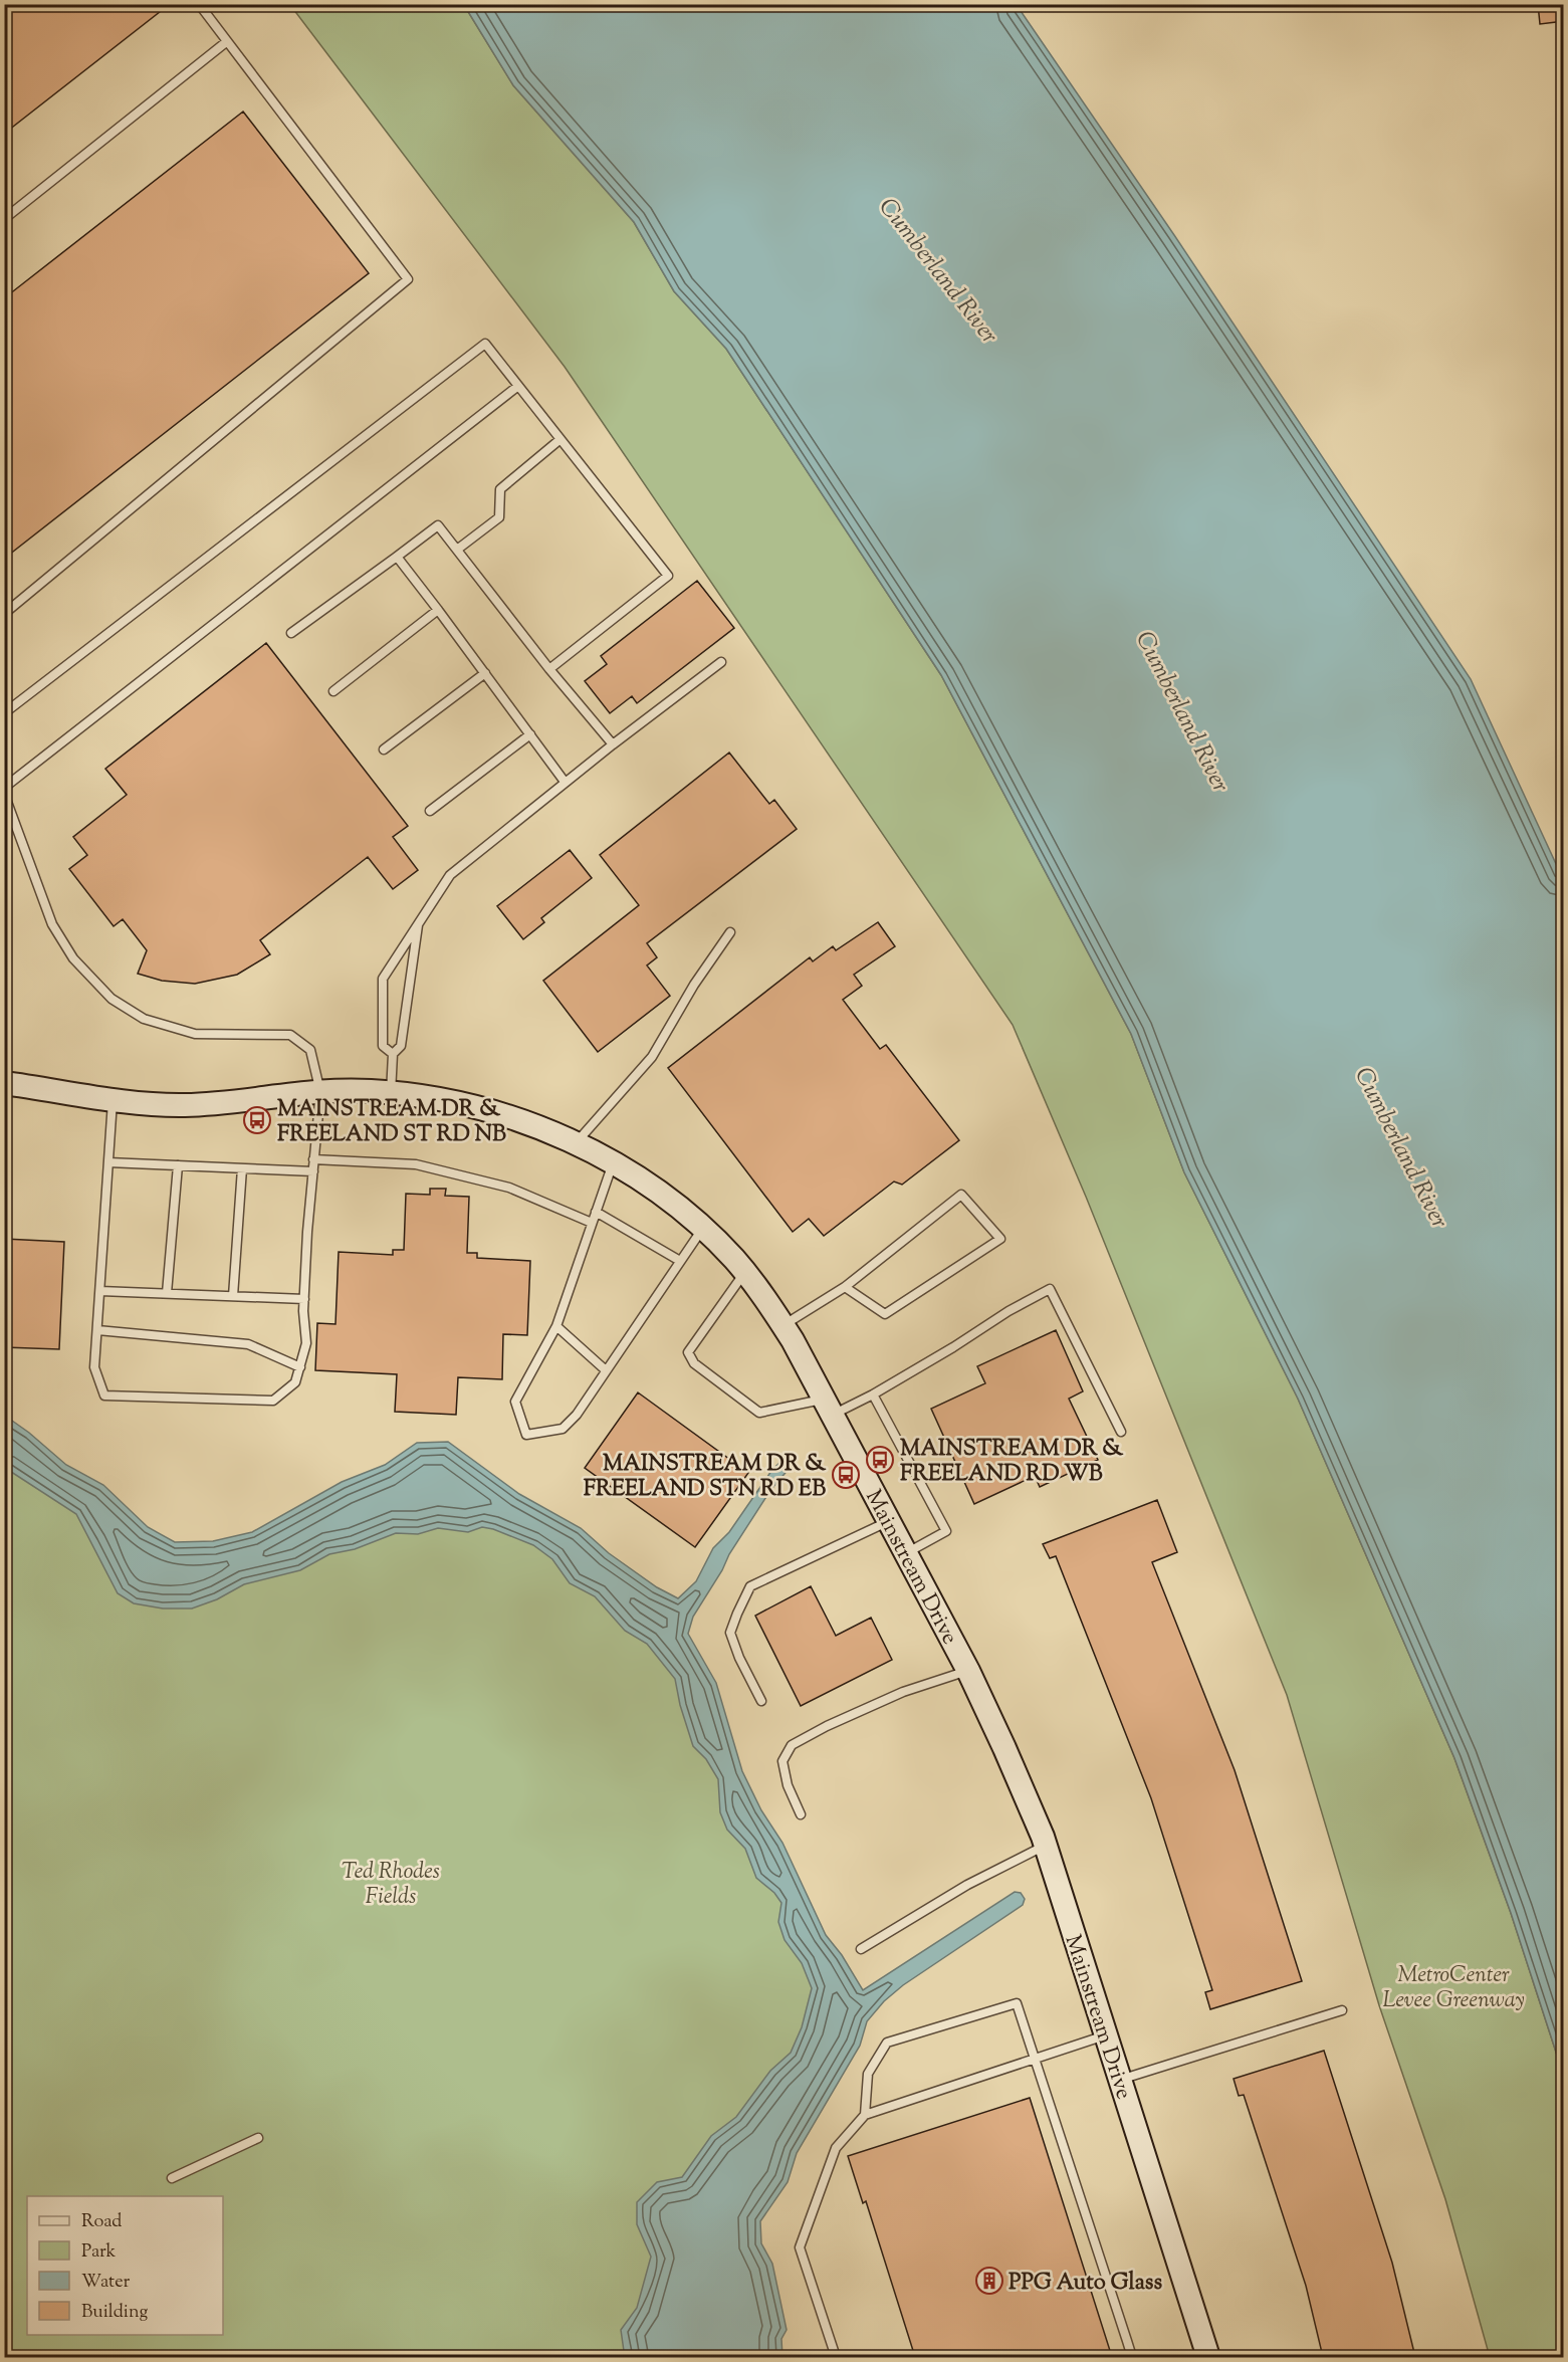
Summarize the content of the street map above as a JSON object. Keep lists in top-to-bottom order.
{
  "streets": {
    "street": ["Mainstream Drive"]
  },
  "water": ["Cumberland River"],
  "parks": ["Ted Rhodes Fields", "MetroCenter Levee Greenway"],
  "places": {
    "bus stop": ["MAINSTREAM DR & FREELAND ST RD NB", "MAINSTREAM DR & FREELAND RD WB", "MAINSTREAM DR & FREELAND STN RD EB"],
    "building": ["PPG Auto Glass"]
  },
  "legend": [
    "Road",
    "Park",
    "Water",
    "Building"
  ]
}
